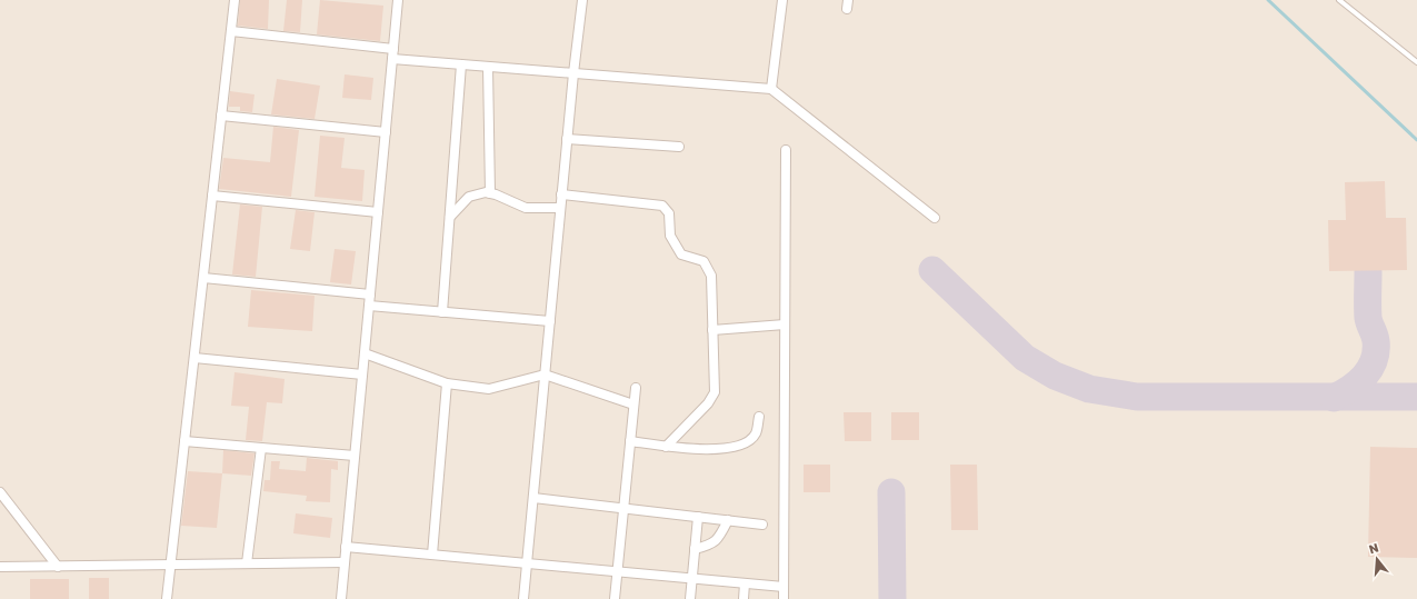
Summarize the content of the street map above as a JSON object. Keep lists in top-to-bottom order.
{
  "north": "top"
}
